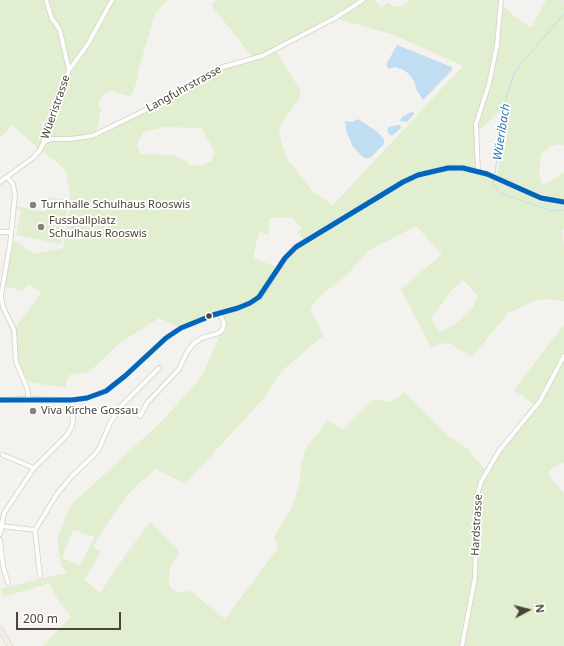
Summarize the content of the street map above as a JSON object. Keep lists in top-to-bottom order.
{
  "streets": {
    "street": ["Langfuhrstrasse", "Wüeristrasse", "Hardstrasse"]
  },
  "crossings": [
    ["Langfuhrstrasse", "Wüeristrasse"]
  ],
  "water": ["Wüeribach"],
  "places": ["Turnhalle Schulhaus Rooswis", "Fussballplatz Schulhaus Rooswis", "Viva Kirche Gossau"],
  "scale_bar": "200 m",
  "north": "right"
}
